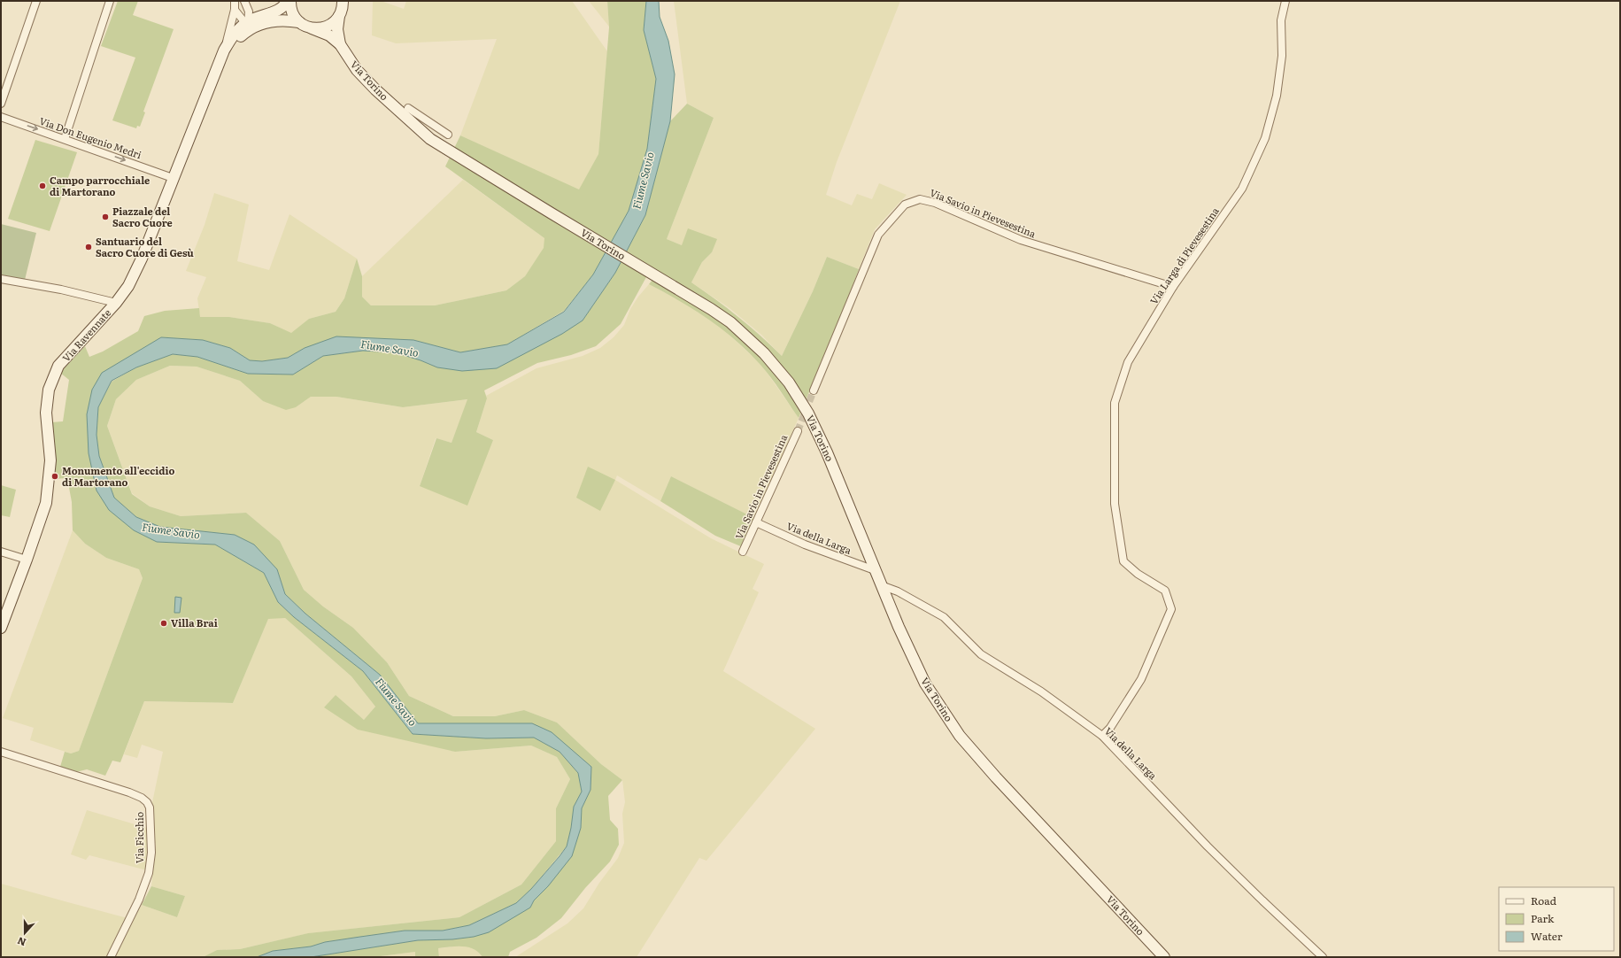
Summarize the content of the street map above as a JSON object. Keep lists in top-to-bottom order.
{
  "streets": {
    "main road": ["Via Torino", "Via Ravennate"],
    "street": [
      "Via Don Eugenio Medri",
      "Via Savio in Pievesestina",
      "Via Larga di Pievesestina",
      "Via della Larga",
      "Via Ficchio"
    ]
  },
  "crossings": [
    ["Via Torino", "Via Ravennate"],
    ["Via Torino", "Via della Larga"],
    ["Via Don Eugenio Medri", "Via Ravennate"],
    ["Via Savio in Pievesestina", "Via Larga di Pievesestina"],
    ["Via Savio in Pievesestina", "Via della Larga"],
    ["Via Larga di Pievesestina", "Via della Larga"]
  ],
  "one_way": ["Via Don Eugenio Medri"],
  "water": ["Fiume Savio"],
  "places": [
    "Campo parrocchiale di Martorano",
    "Piazzale del Sacro Cuore",
    "Santuario del Sacro Cuore di Gesù",
    "Monumento all'eccidio di Martorano",
    "Villa Brai"
  ],
  "legend": ["Road", "Park", "Water"],
  "north": "bottom"
}
